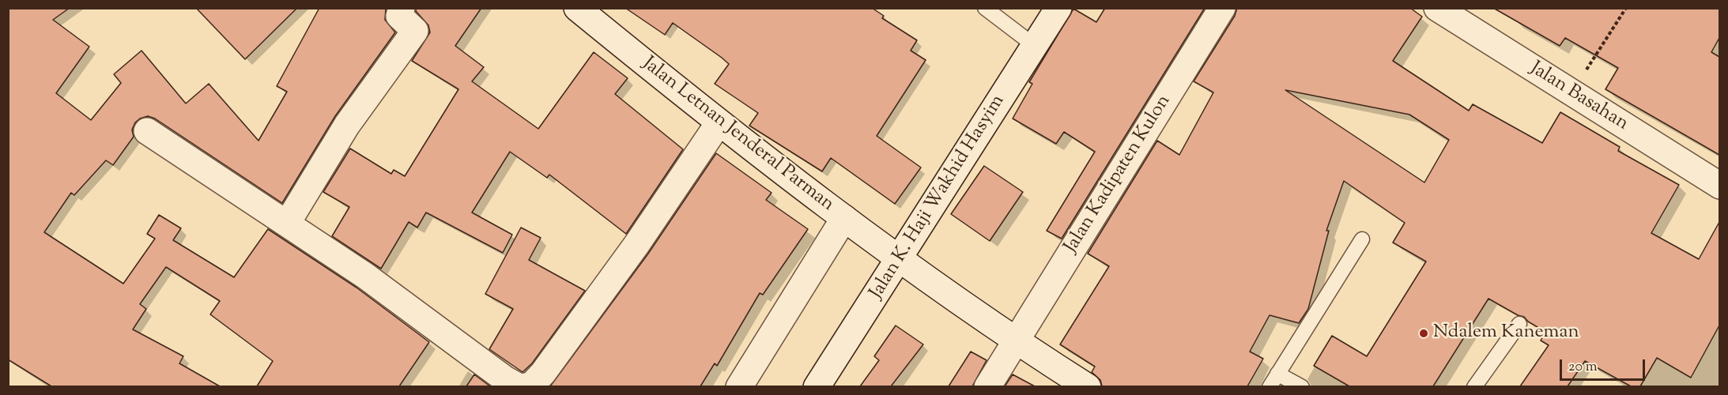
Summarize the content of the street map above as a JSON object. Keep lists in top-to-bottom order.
{
  "streets": {
    "street": [
      "Jalan Basahan",
      "Jalan Letnan Jenderal Parman",
      "Jalan Kadipaten Kulon",
      "Jalan K. Haji Wakhid Hasyim"
    ]
  },
  "crossings": [
    ["Jalan Letnan Jenderal Parman", "Jalan Kadipaten Kulon"],
    ["Jalan Letnan Jenderal Parman", "Jalan K. Haji Wakhid Hasyim"]
  ],
  "places": ["Ndalem Kaneman"],
  "scale_bar": "20 m"
}
